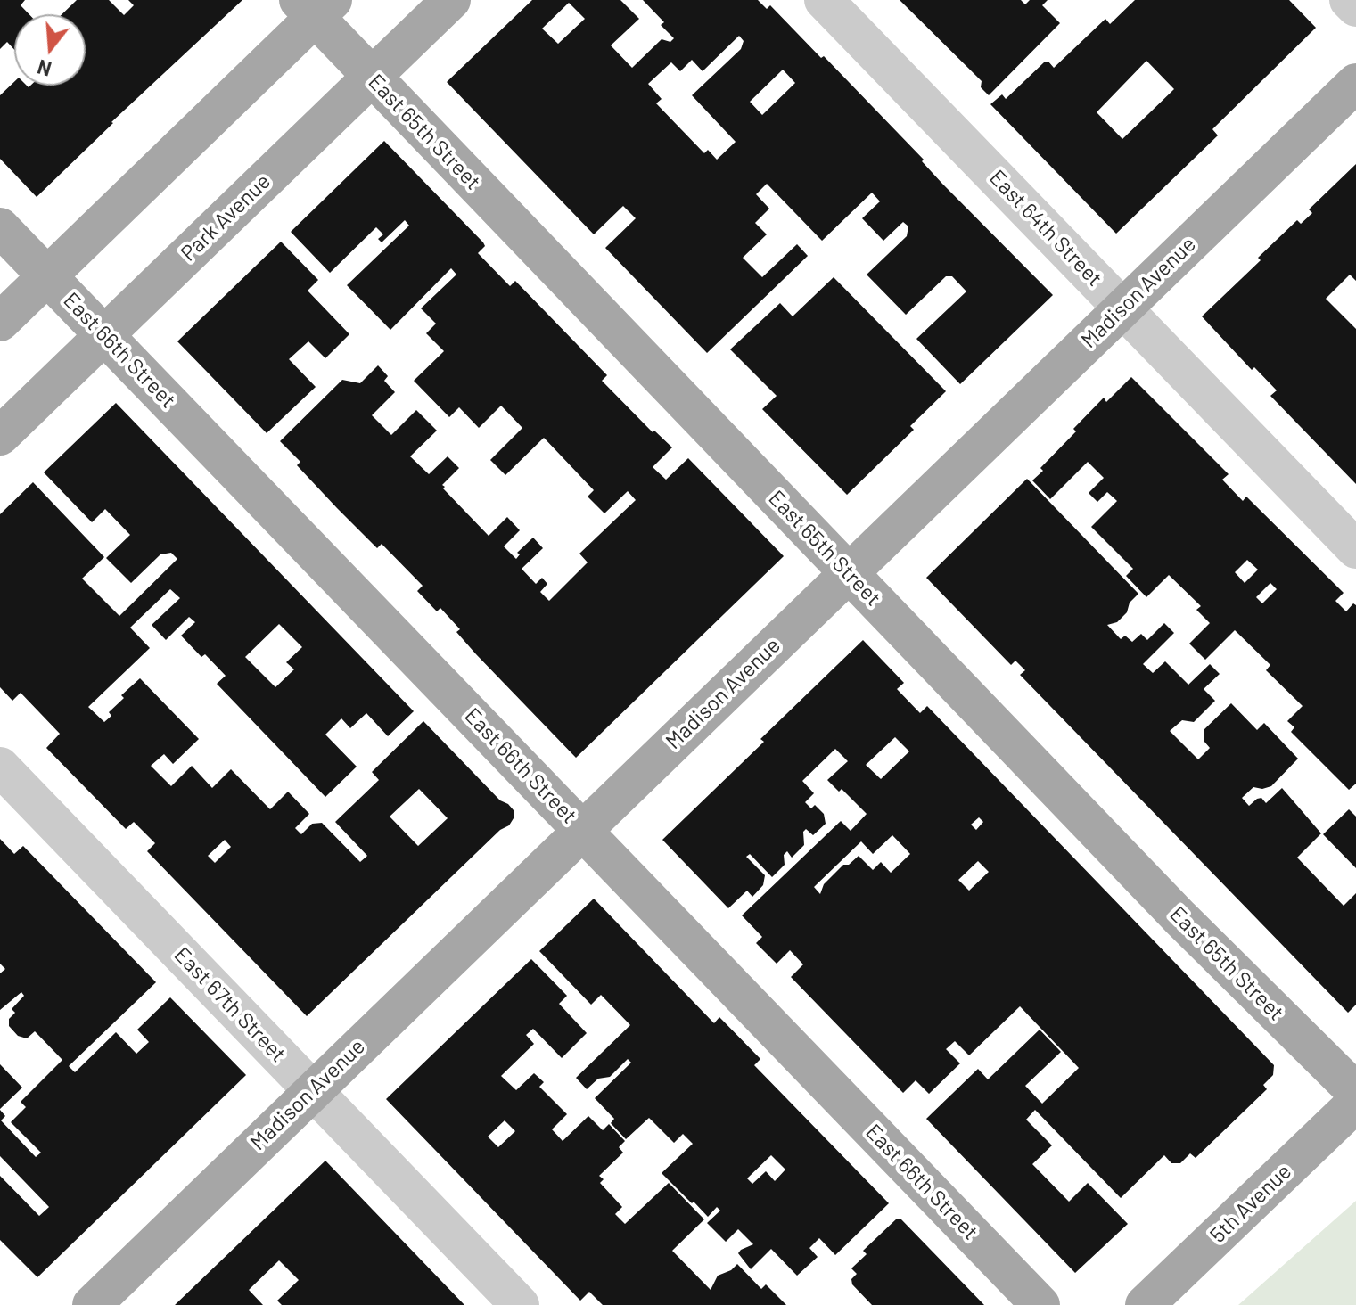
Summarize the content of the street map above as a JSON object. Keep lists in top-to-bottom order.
{
  "streets": {
    "main road": [
      "East 65th Street",
      "Park Avenue",
      "Madison Avenue",
      "East 66th Street",
      "5th Avenue"
    ],
    "street": ["East 64th Street", "East 67th Street"]
  },
  "crossings": [
    ["East 65th Street", "Park Avenue"],
    ["East 65th Street", "Madison Avenue"],
    ["Park Avenue", "East 66th Street"],
    ["East 64th Street", "Madison Avenue"],
    ["Madison Avenue", "East 66th Street"],
    ["Madison Avenue", "East 67th Street"]
  ],
  "north": "bottom"
}
